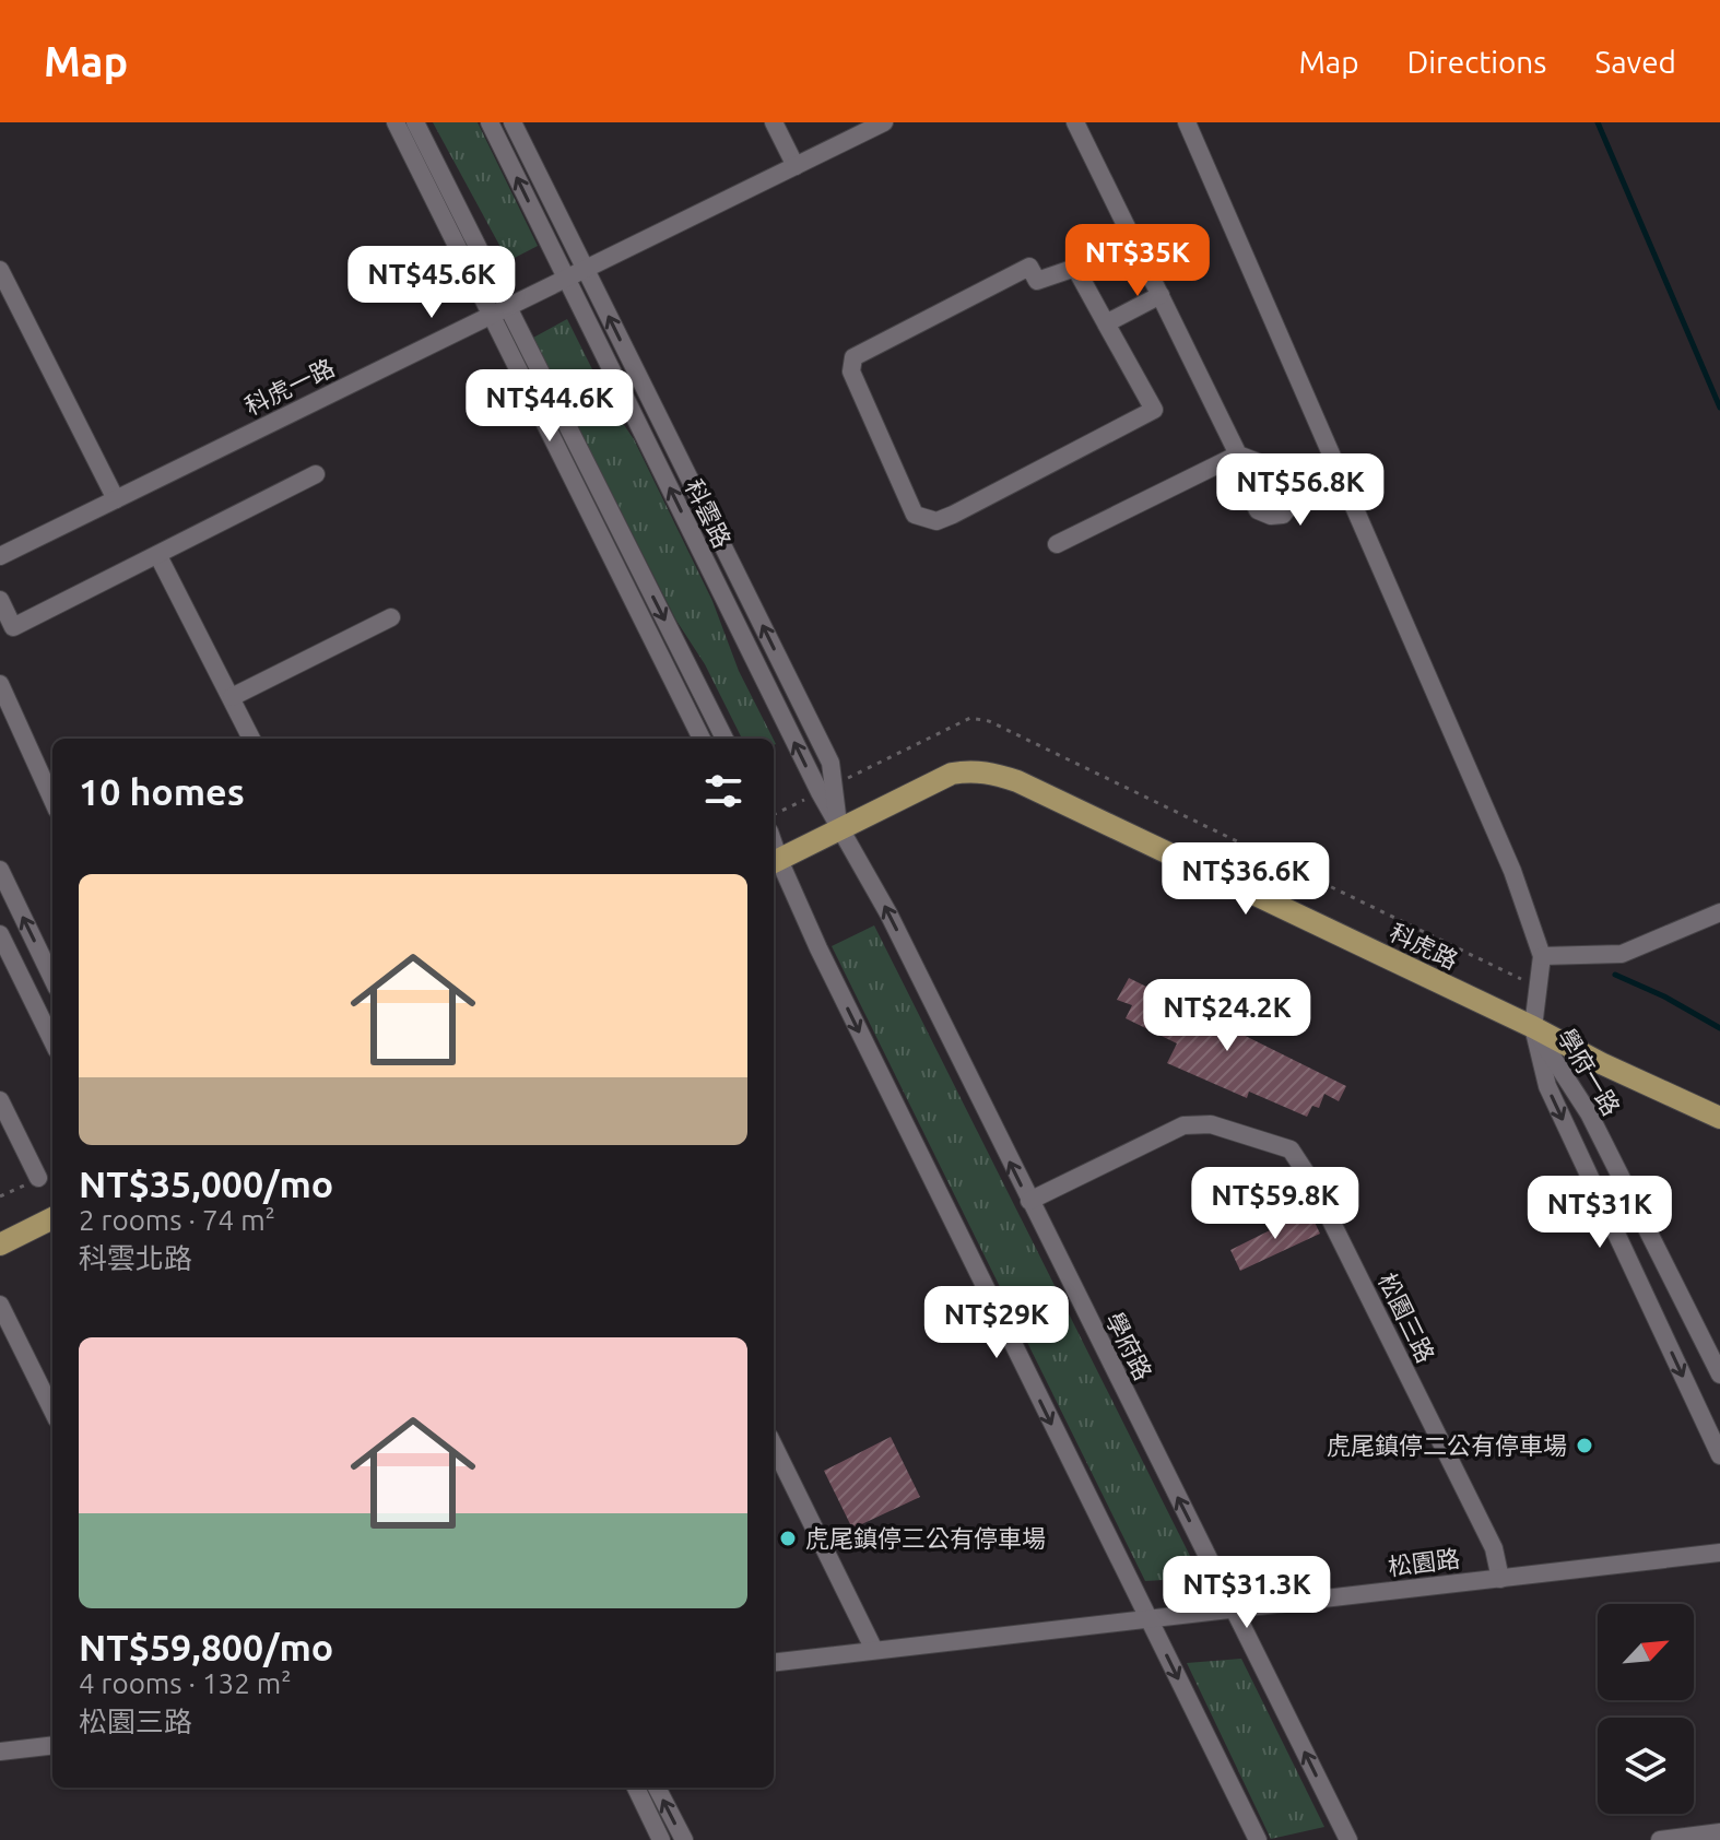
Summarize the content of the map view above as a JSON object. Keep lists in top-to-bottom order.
{
  "streets": {
    "main road": ["科虎路"],
    "street": [
      "科虎一路",
      "科雲路",
      "學府一路",
      "松園三路",
      "學府路",
      "松園路"
    ]
  },
  "crossings": [
    ["科虎一路", "科雲路"],
    ["科雲路", "科虎路"],
    ["科雲路", "學府路"],
    ["科虎路", "學府一路"],
    ["科虎路", "學府路"],
    ["松園三路", "學府路"],
    ["松園三路", "松園路"],
    ["學府路", "松園路"]
  ],
  "places": ["虎尾鎮停二公有停車場", "虎尾鎮停三公有停車場"],
  "north": "top right",
  "page": {
    "header": "Map",
    "nav": ["Map", "Directions", "Saved"],
    "price": [
      "NT$35K",
      "NT$45.6K",
      "NT$44.6K",
      "NT$56.8K",
      "NT$36.6K",
      "NT$24.2K",
      "NT$59.8K",
      "NT$31K",
      "NT$29K",
      "NT$31.3K"
    ],
    "heading": "10 homes",
    "list": [
      {
        "name": "NT$35,000/mo",
        "note": "2 rooms · 74 m² · 科雲北路"
      },
      {
        "name": "NT$59,800/mo",
        "note": "4 rooms · 132 m² · 松園三路"
      }
    ]
  }
}
